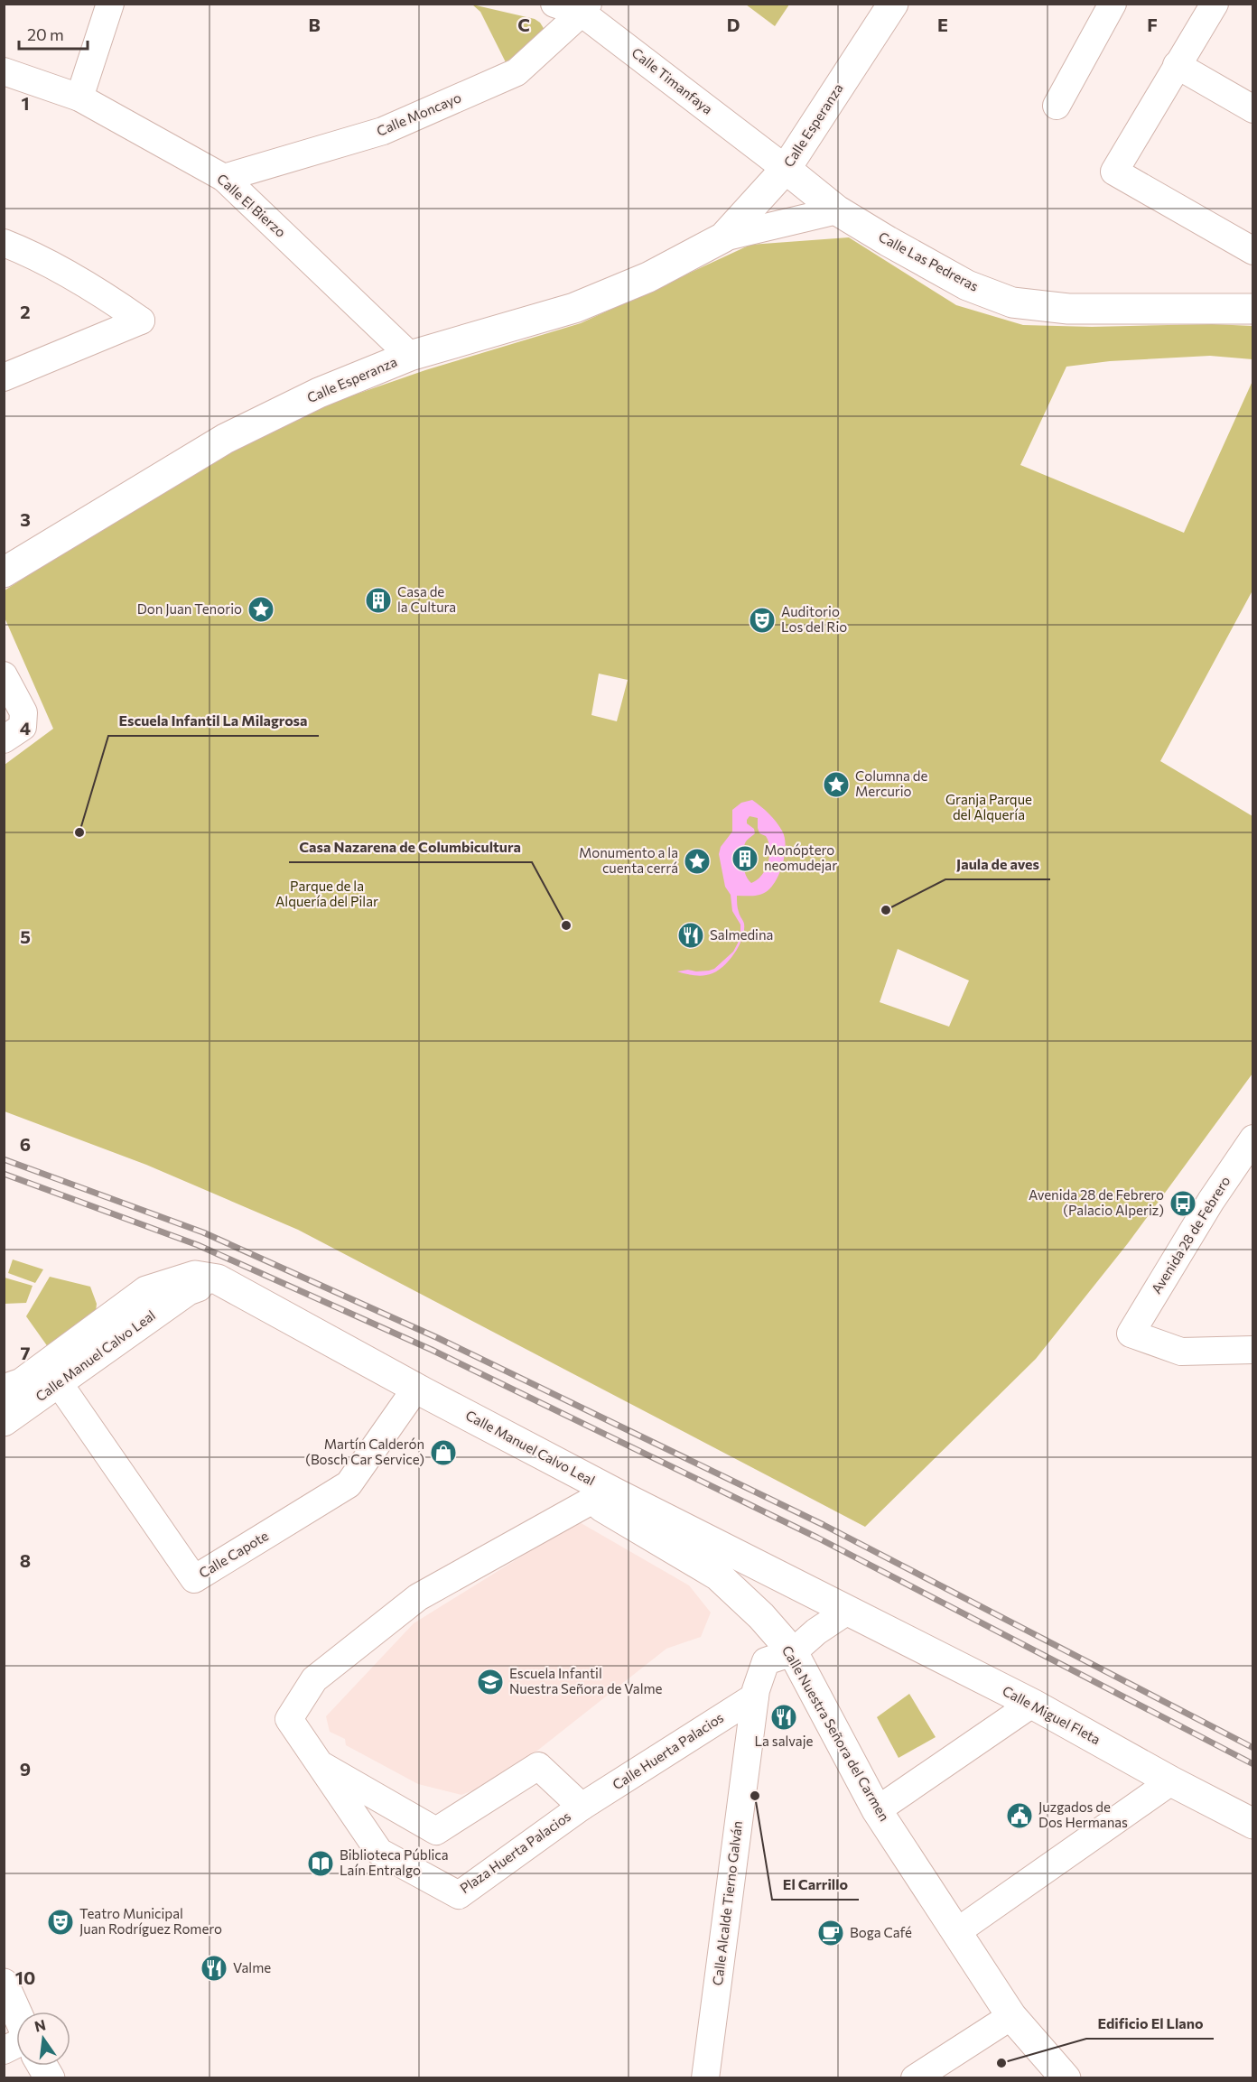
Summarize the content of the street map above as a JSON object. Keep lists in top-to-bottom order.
{
  "streets": {
    "street": [
      "Calle Timanfaya",
      "Calle Moncayo",
      "Calle Esperanza",
      "Calle El Bierzo",
      "Calle Las Pedreras",
      "Avenida 28 de Febrero",
      "Calle Manuel Calvo Leal",
      "Calle Capote",
      "Calle Miguel Fleta",
      "Calle Nuestra Señora del Carmen",
      "Calle Huerta Palacios",
      "Plaza Huerta Palacios",
      "Calle Alcalde Tierno Galván"
    ]
  },
  "crossings": [
    ["Calle Timanfaya", "Calle Moncayo"],
    ["Calle Timanfaya", "Calle Esperanza"],
    ["Calle Timanfaya", "Calle Las Pedreras"],
    ["Calle Moncayo", "Calle El Bierzo"],
    ["Calle Esperanza", "Calle El Bierzo"],
    ["Calle Esperanza", "Calle Las Pedreras"],
    ["Calle Manuel Calvo Leal", "Calle Capote"],
    ["Calle Manuel Calvo Leal", "Calle Nuestra Señora del Carmen"],
    ["Calle Capote", "Calle Nuestra Señora del Carmen"],
    ["Calle Nuestra Señora del Carmen", "Plaza Huerta Palacios"],
    ["Calle Nuestra Señora del Carmen", "Calle Alcalde Tierno Galván"],
    ["Calle Huerta Palacios", "Plaza Huerta Palacios"],
    ["Calle Huerta Palacios", "Calle Alcalde Tierno Galván"]
  ],
  "parks": ["Granja Parque del Alquería", "Parque de la Alquería del Pilar"],
  "places": {
    "building": ["Casa de la Cultura", "Monóptero neomudejar"],
    "place": ["Don Juan Tenorio", "Columna de Mercurio", "Monumento a la cuenta cerrá"],
    "theatre": ["Auditorio Los del Rio", "Teatro Municipal Juan Rodríguez Romero"],
    "other": [
      "Escuela Infantil La Milagrosa",
      "Jaula de aves",
      "Casa Nazarena de Columbicultura",
      "El Carrillo",
      "Edificio El Llano"
    ],
    "restaurant": ["Salmedina", "La salvaje", "Valme"],
    "bus stop": ["Avenida 28 de Febrero (Palacio Alperiz)"],
    "shop": ["Martín Calderón (Bosch Car Service)"],
    "school or university": ["Escuela Infantil Nuestra Señora de Valme"],
    "public building": ["Juzgados de Dos Hermanas"],
    "library": ["Biblioteca Pública Laín Entralgo"],
    "cafe": ["Boga Café"]
  },
  "scale_bar": "20 m",
  "north": "top",
  "grid": {
    "columns": [
      "B",
      "C",
      "D",
      "E",
      "F"
    ],
    "rows": [
      "1",
      "2",
      "3",
      "4",
      "5",
      "6",
      "7",
      "8",
      "9",
      "10"
    ]
  }
}
